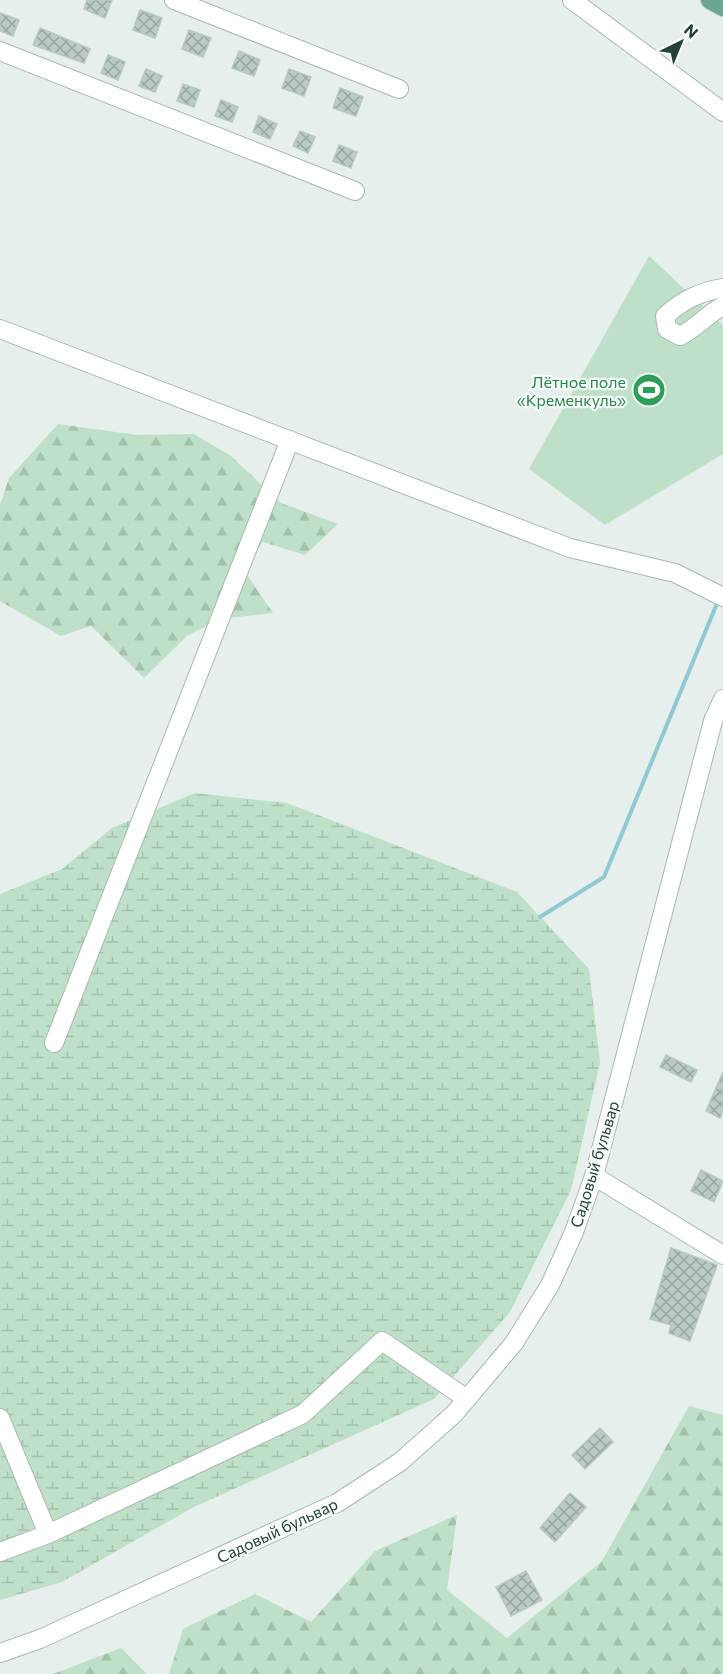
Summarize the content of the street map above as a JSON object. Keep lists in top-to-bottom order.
{
  "streets": {
    "street": ["Садовый бульвар"]
  },
  "places": {
    "sports": ["Лётное поле «Кременкуль»"]
  },
  "north": "top right"
}
